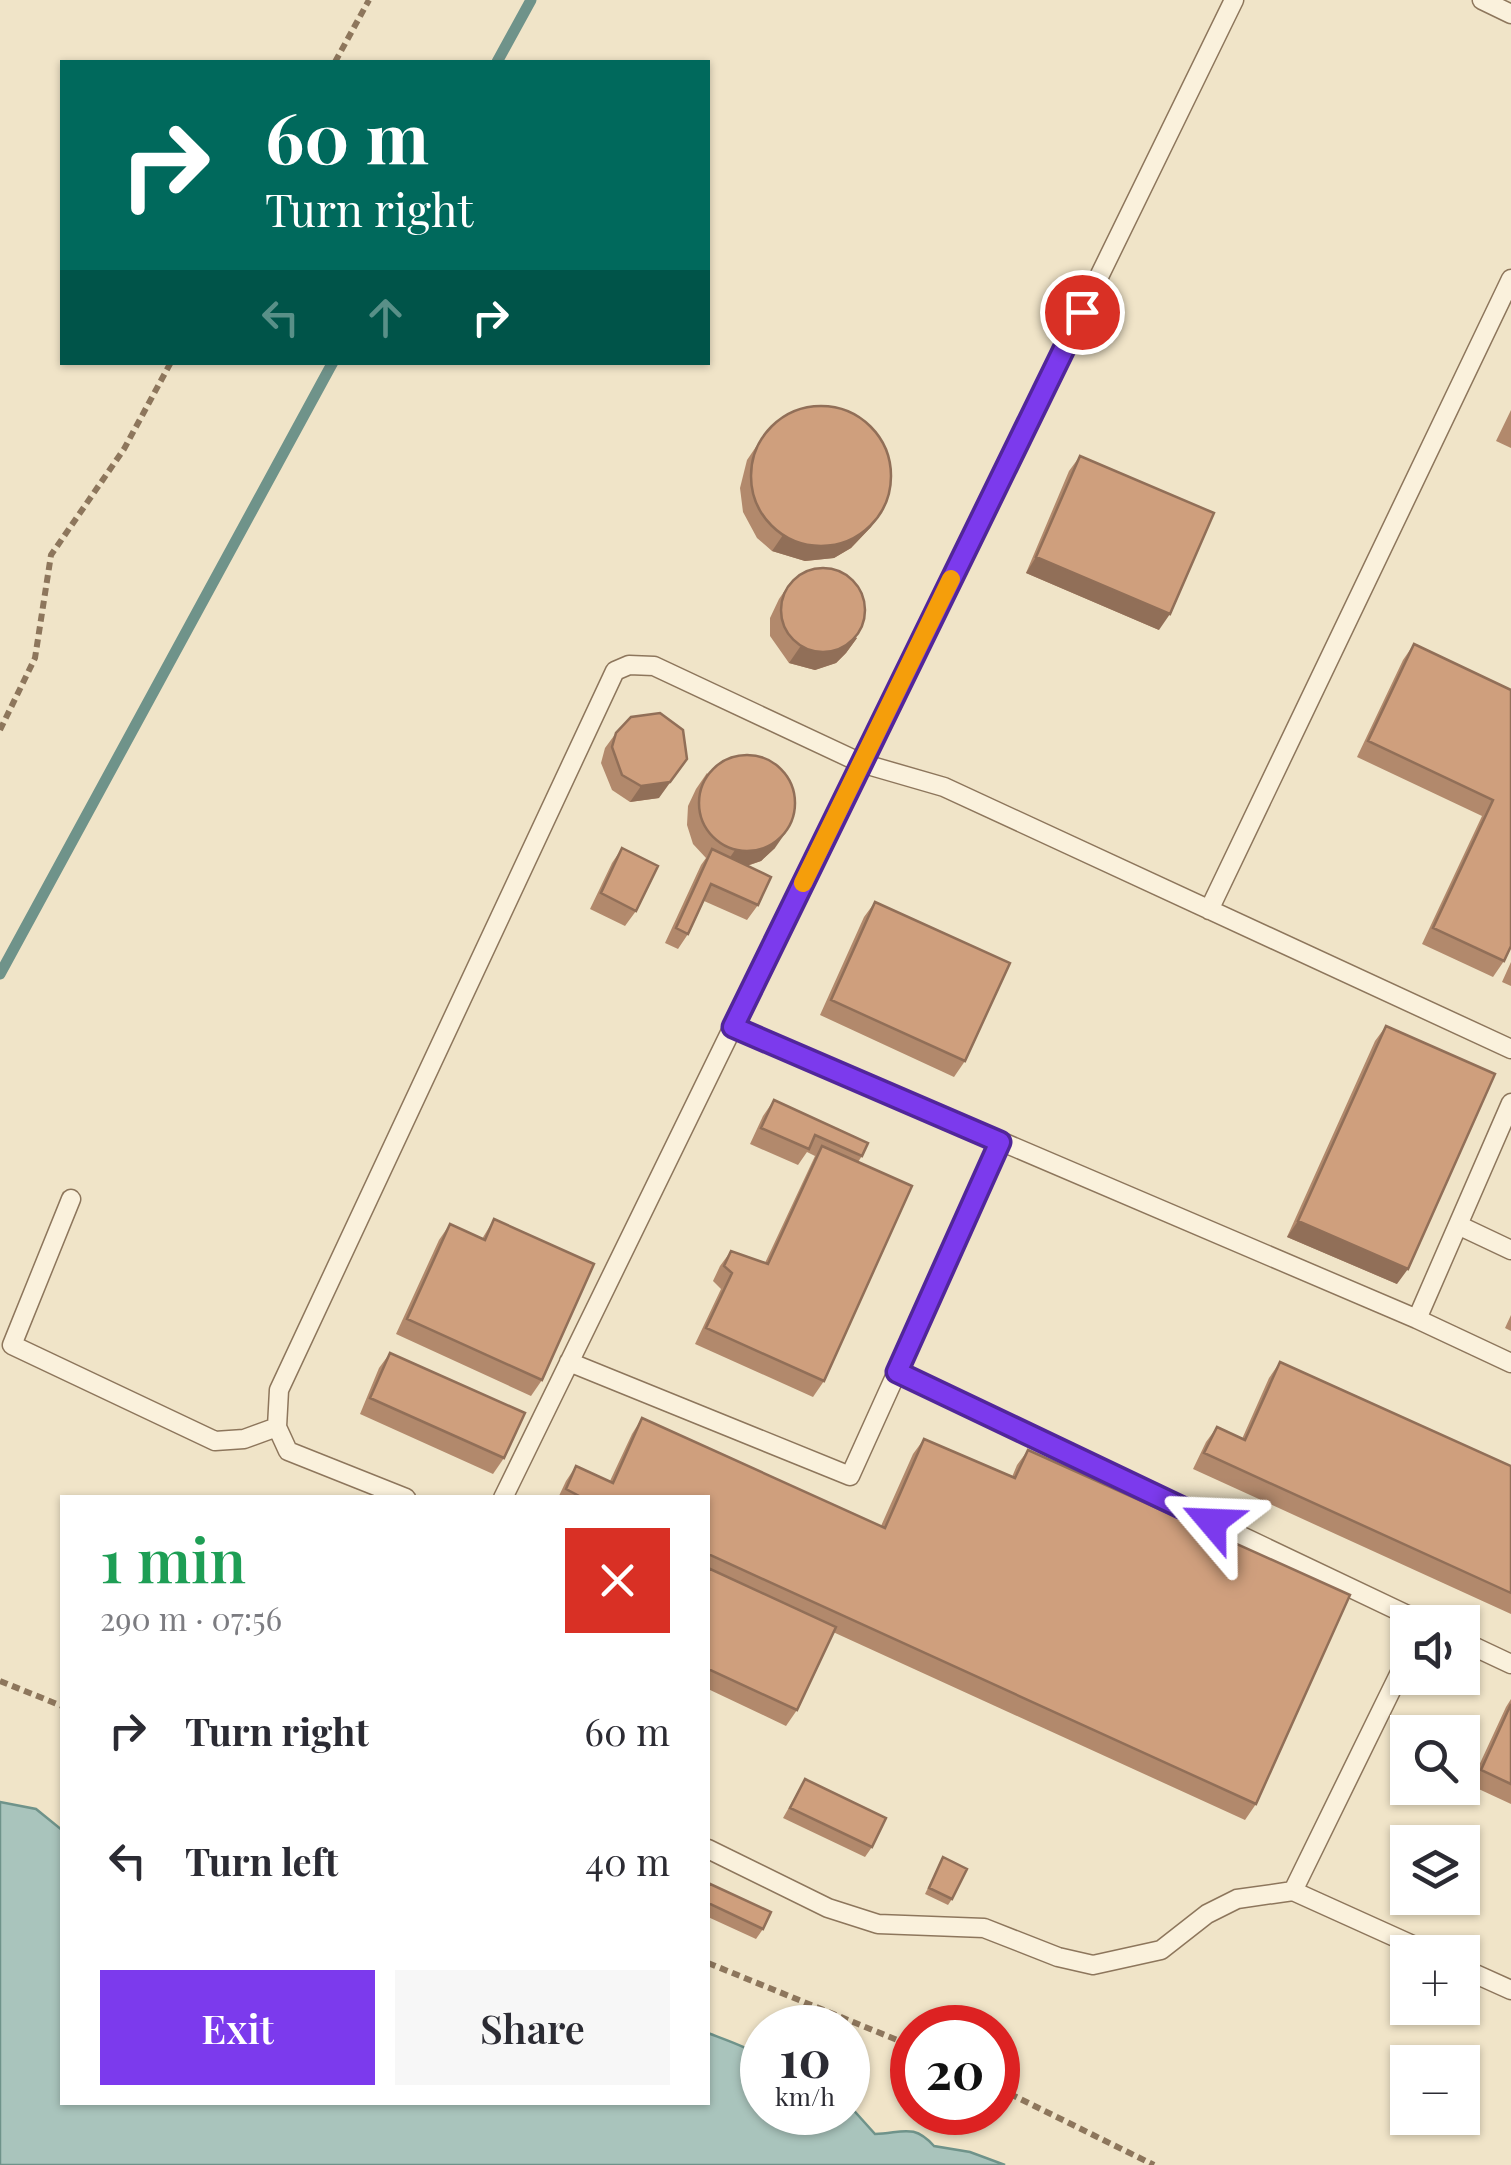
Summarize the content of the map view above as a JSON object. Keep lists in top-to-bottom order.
{
  "page": {
    "turn": ["60 m", "Turn right"],
    "heading": ["1 min", "290 m · 07:56"],
    "map_buttons": ["+", "−"],
    "list": [
      {
        "name": "Turn right",
        "value": "60 m"
      },
      {
        "name": "Turn left",
        "value": "40 m"
      }
    ],
    "buttons": ["Exit", "Share"],
    "speed": "10 km/h",
    "limit": "20"
  }
}
